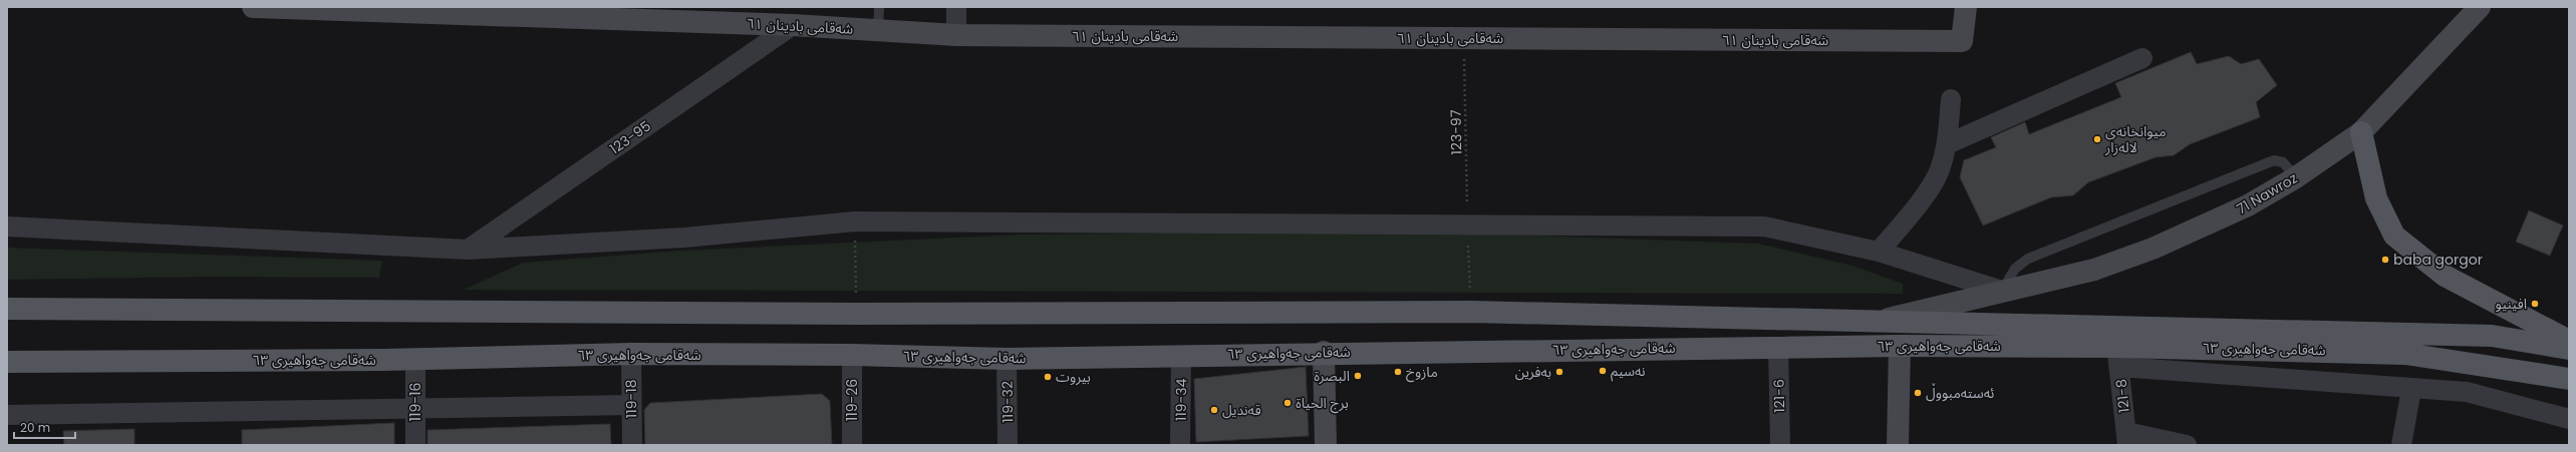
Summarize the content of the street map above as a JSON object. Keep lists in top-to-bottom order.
{
  "streets": {
    "main road": ["شەقامی جەواهیری ٦٣"],
    "street": [
      "شەقامی بادینان ٦١",
      "123-95",
      "71 Nawroz",
      "121-6",
      "121-8",
      "119-18",
      "119-26",
      "119-34",
      "119-16",
      "119-32"
    ],
    "path": ["123-97"]
  },
  "crossings": [
    ["شەقامی بادینان ٦١", "123-97"],
    ["شەقامی بادینان ٦١", "123-95"],
    ["123-97", "شەقامی جەواهیری ٦٣"],
    ["71 Nawroz", "شەقامی جەواهیری ٦٣"],
    ["شەقامی جەواهیری ٦٣", "121-6"],
    ["شەقامی جەواهیری ٦٣", "121-8"],
    ["شەقامی جەواهیری ٦٣", "119-18"],
    ["شەقامی جەواهیری ٦٣", "119-26"],
    ["شەقامی جەواهیری ٦٣", "119-34"],
    ["شەقامی جەواهیری ٦٣", "119-16"],
    ["شەقامی جەواهیری ٦٣", "119-32"]
  ],
  "places": [
    "میوانخانەی لالەزار",
    "baba gorgor",
    "افينيو",
    "نەسیم",
    "مازوخ",
    "بەفرین",
    "البصرة",
    "بیروت",
    "ئەستەمبووڵ",
    "برج الحياة",
    "قەندیل"
  ],
  "scale_bar": "20 m"
}
